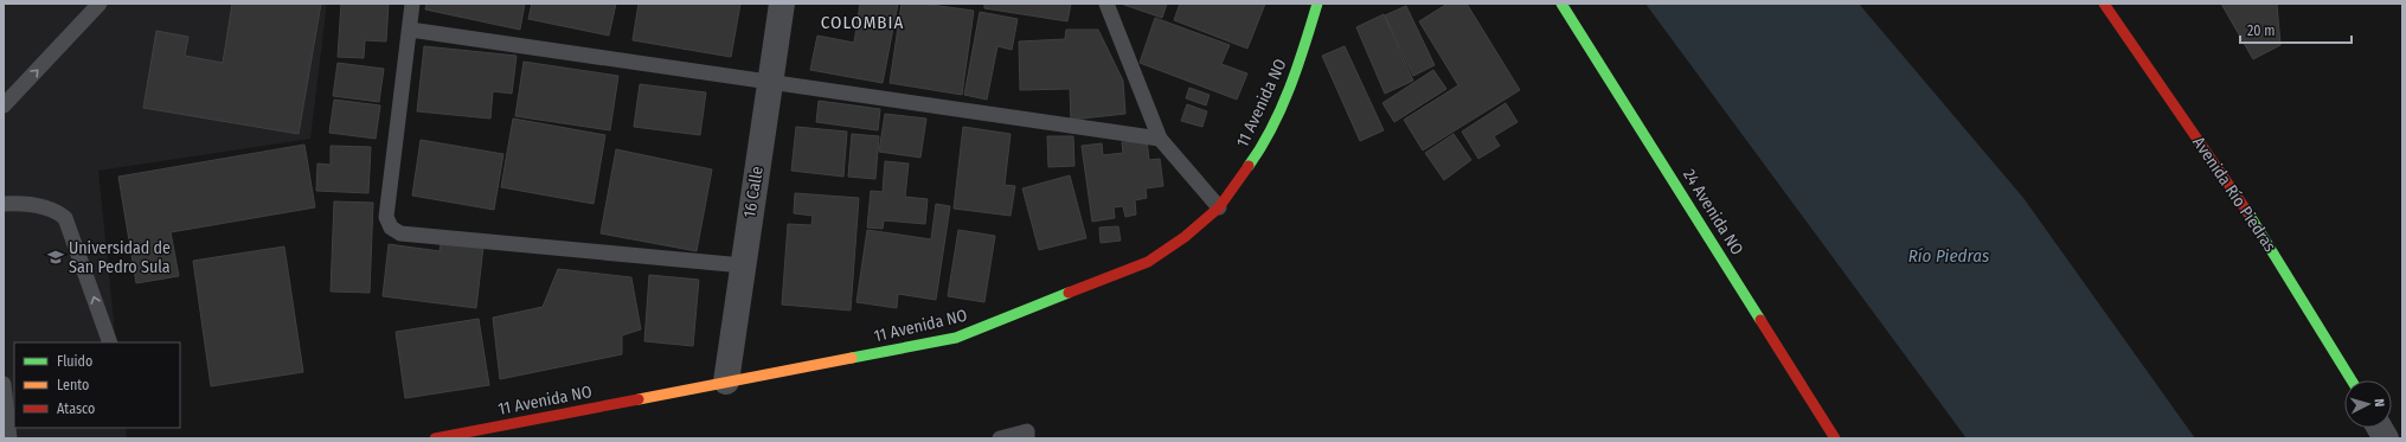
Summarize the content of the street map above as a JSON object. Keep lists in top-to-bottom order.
{
  "streets": {
    "street": [
      "11 Avenida NO",
      "16 Calle",
      "Avenida Río Piedras",
      "24 Avenida NO"
    ]
  },
  "crossings": [
    ["11 Avenida NO", "16 Calle"]
  ],
  "districts": ["COLOMBIA"],
  "water": ["Río Piedras"],
  "places": {
    "school or university": ["Universidad de San Pedro Sula"]
  },
  "legend": ["Fluido", "Lento", "Atasco"],
  "scale_bar": "20 m",
  "north": "right"
}
